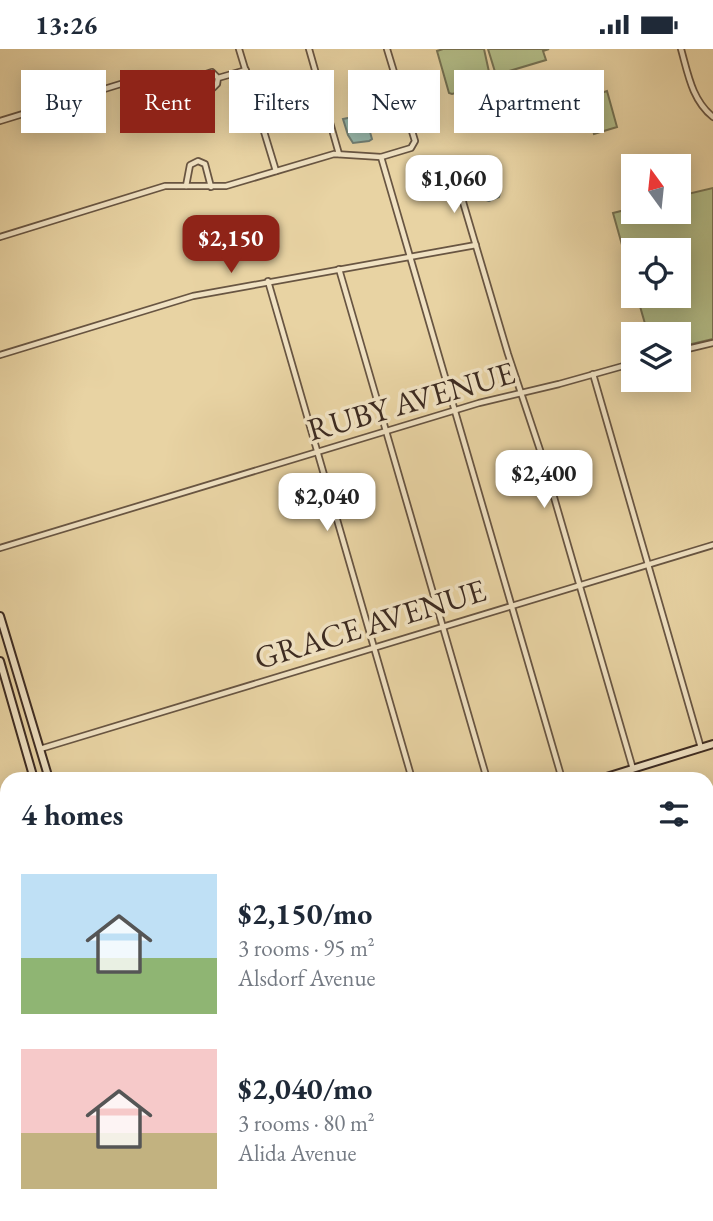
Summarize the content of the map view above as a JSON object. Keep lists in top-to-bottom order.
{
  "streets": {
    "street": ["RUBY AVENUE", "GRACE AVENUE"]
  },
  "north": "top",
  "page": {
    "status": "13:26",
    "chip": [
      "Buy",
      "Rent",
      "Filters",
      "New",
      "Apartment"
    ],
    "price": [
      "$1,060",
      "$2,150",
      "$2,400",
      "$2,040"
    ],
    "heading": "4 homes",
    "list": [
      {
        "name": "$2,150/mo",
        "note": "3 rooms · 95 m² · Alsdorf Avenue"
      },
      {
        "name": "$2,040/mo",
        "note": "3 rooms · 80 m² · Alida Avenue"
      }
    ]
  }
}
